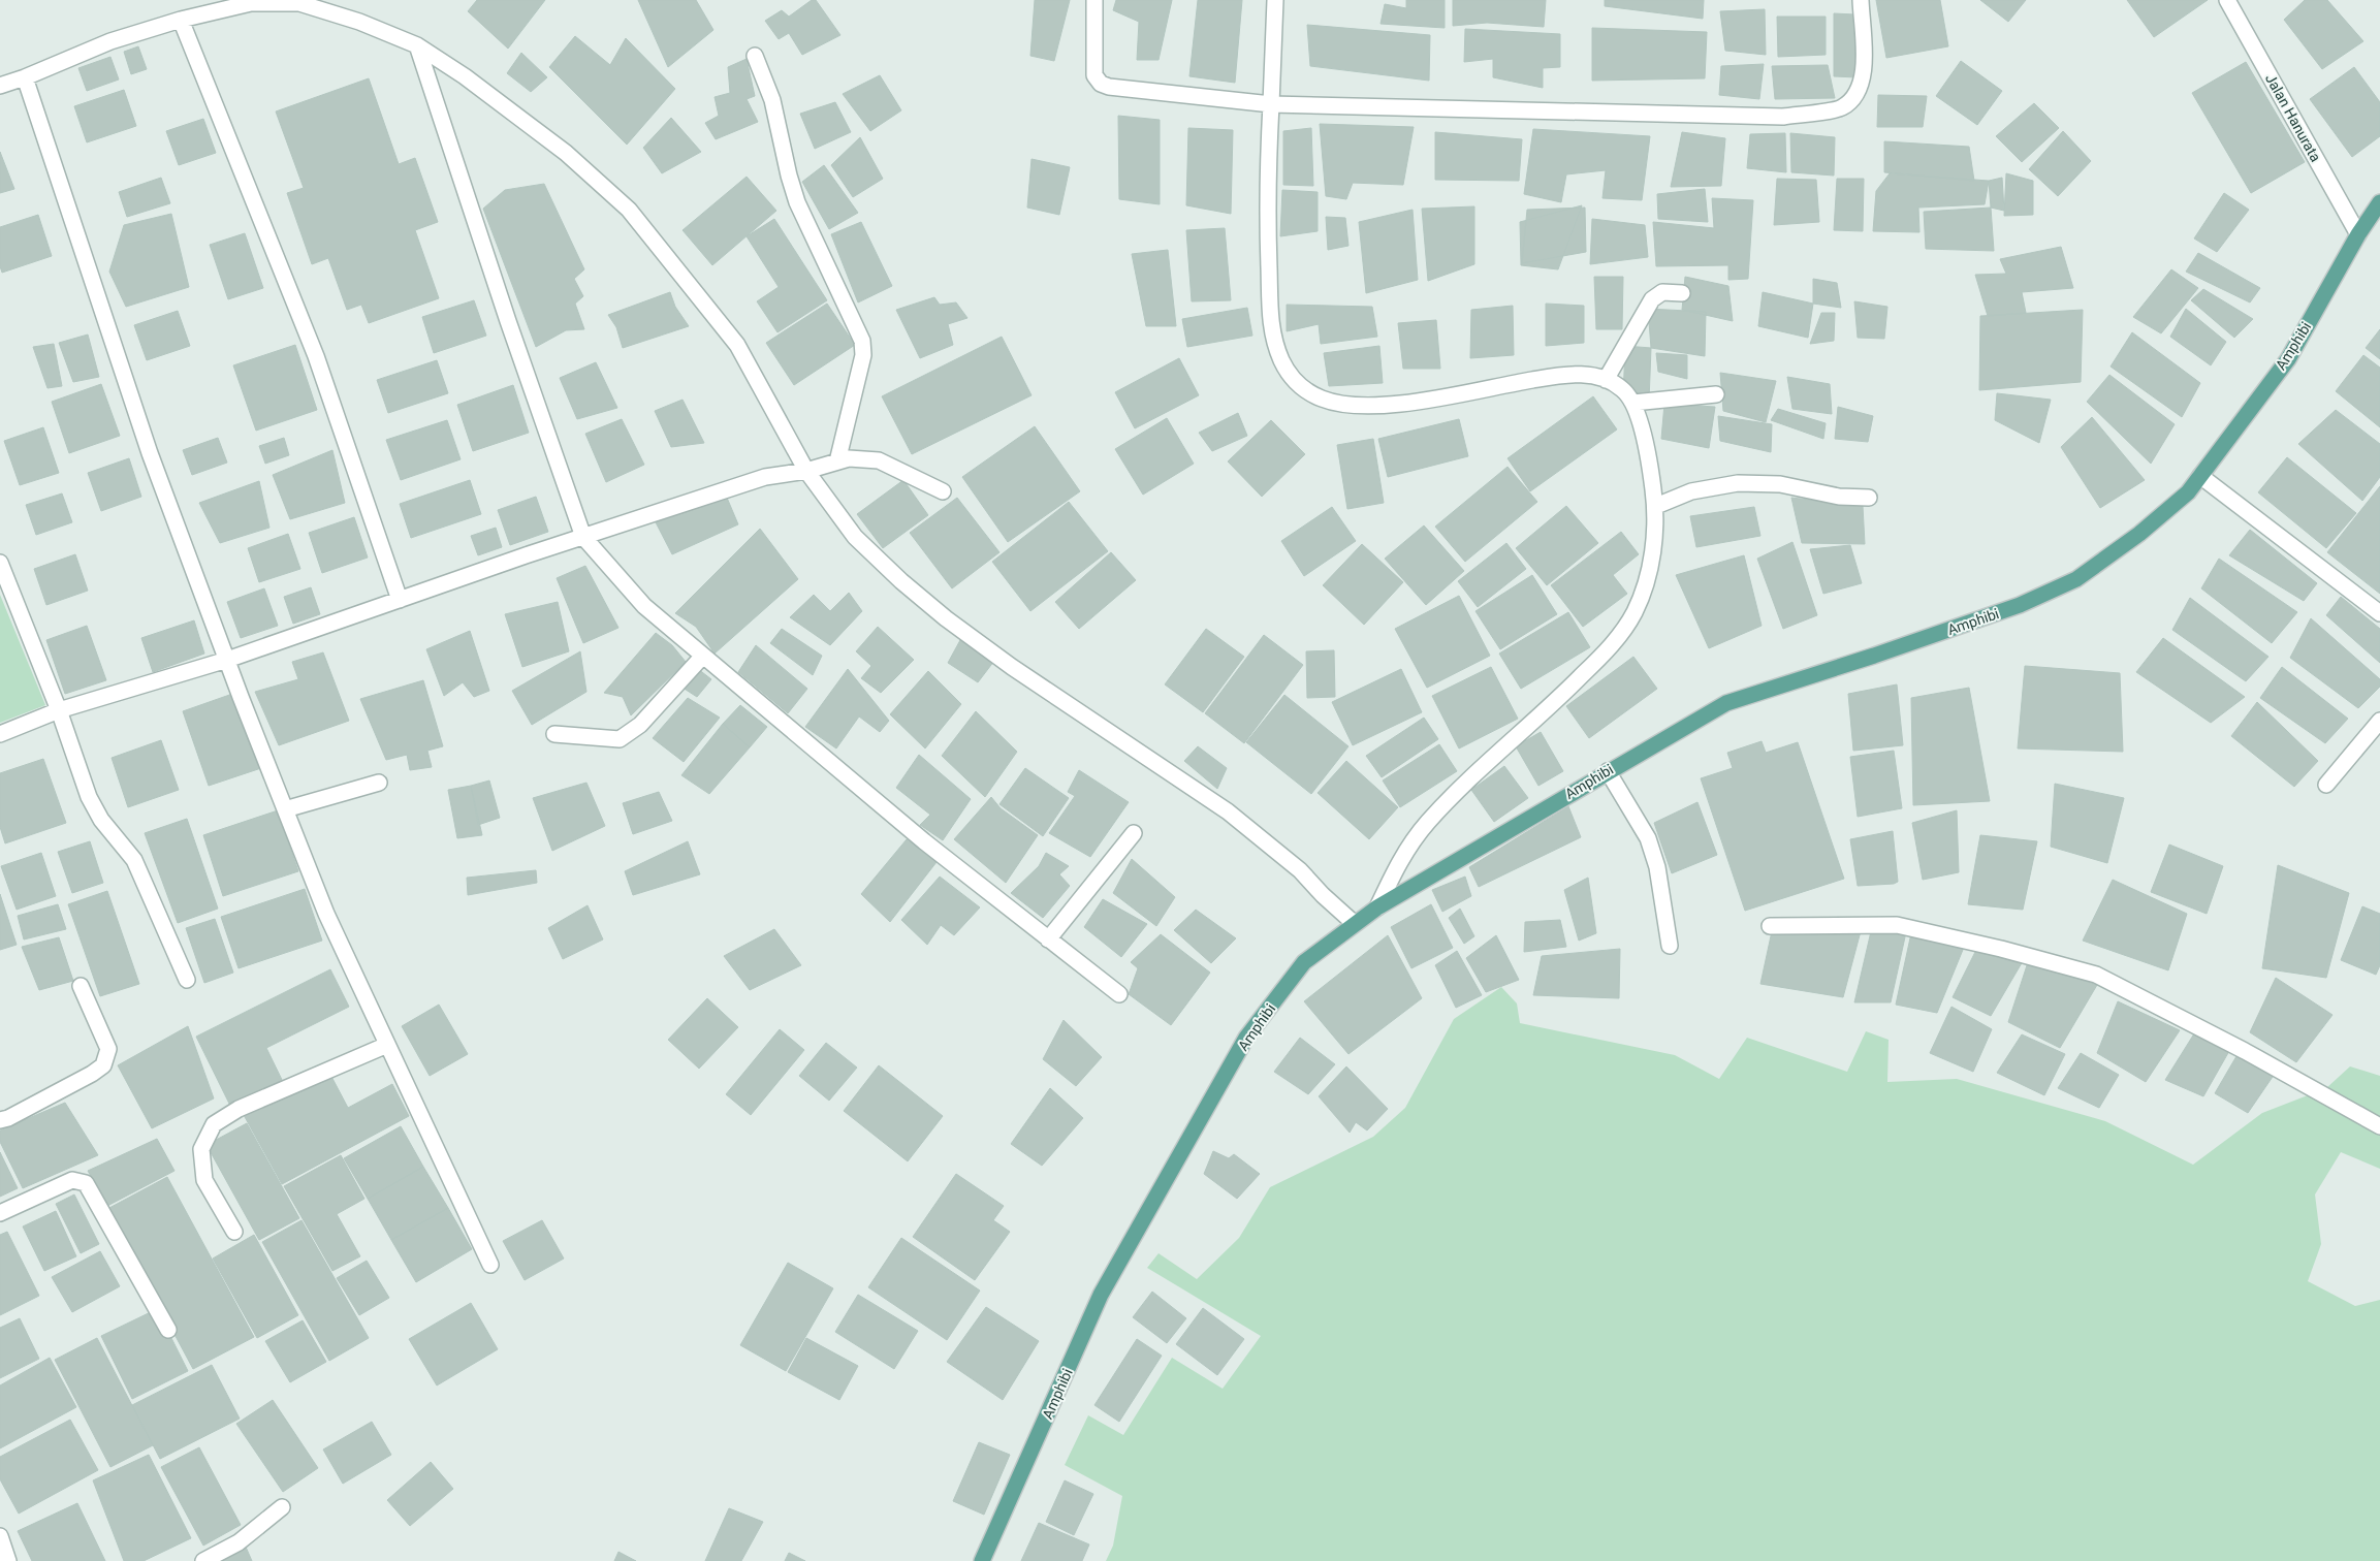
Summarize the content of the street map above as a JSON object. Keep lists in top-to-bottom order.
{
  "streets": {
    "main road": ["Amphibi"],
    "street": ["Jalan Hanurata"]
  },
  "crossings": [
    ["Jalan Hanurata", "Amphibi"]
  ]
}
